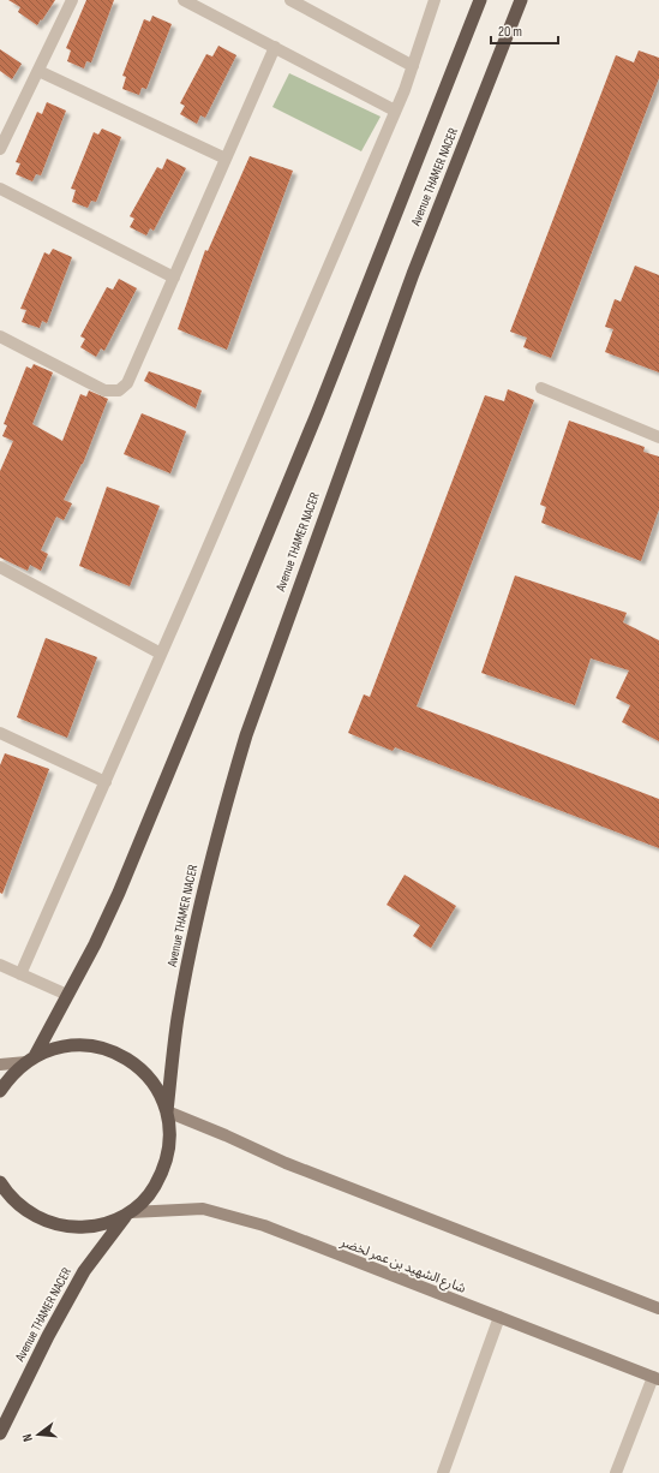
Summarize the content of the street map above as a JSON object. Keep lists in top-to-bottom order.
{
  "streets": {
    "highway": ["Avenue THAMER NACER"],
    "main road": ["شارع الشهيد بن عمر لخضر"]
  },
  "crossings": [
    ["Avenue THAMER NACER", "شارع الشهيد بن عمر لخضر"]
  ],
  "scale_bar": "20 m",
  "north": "left"
}
